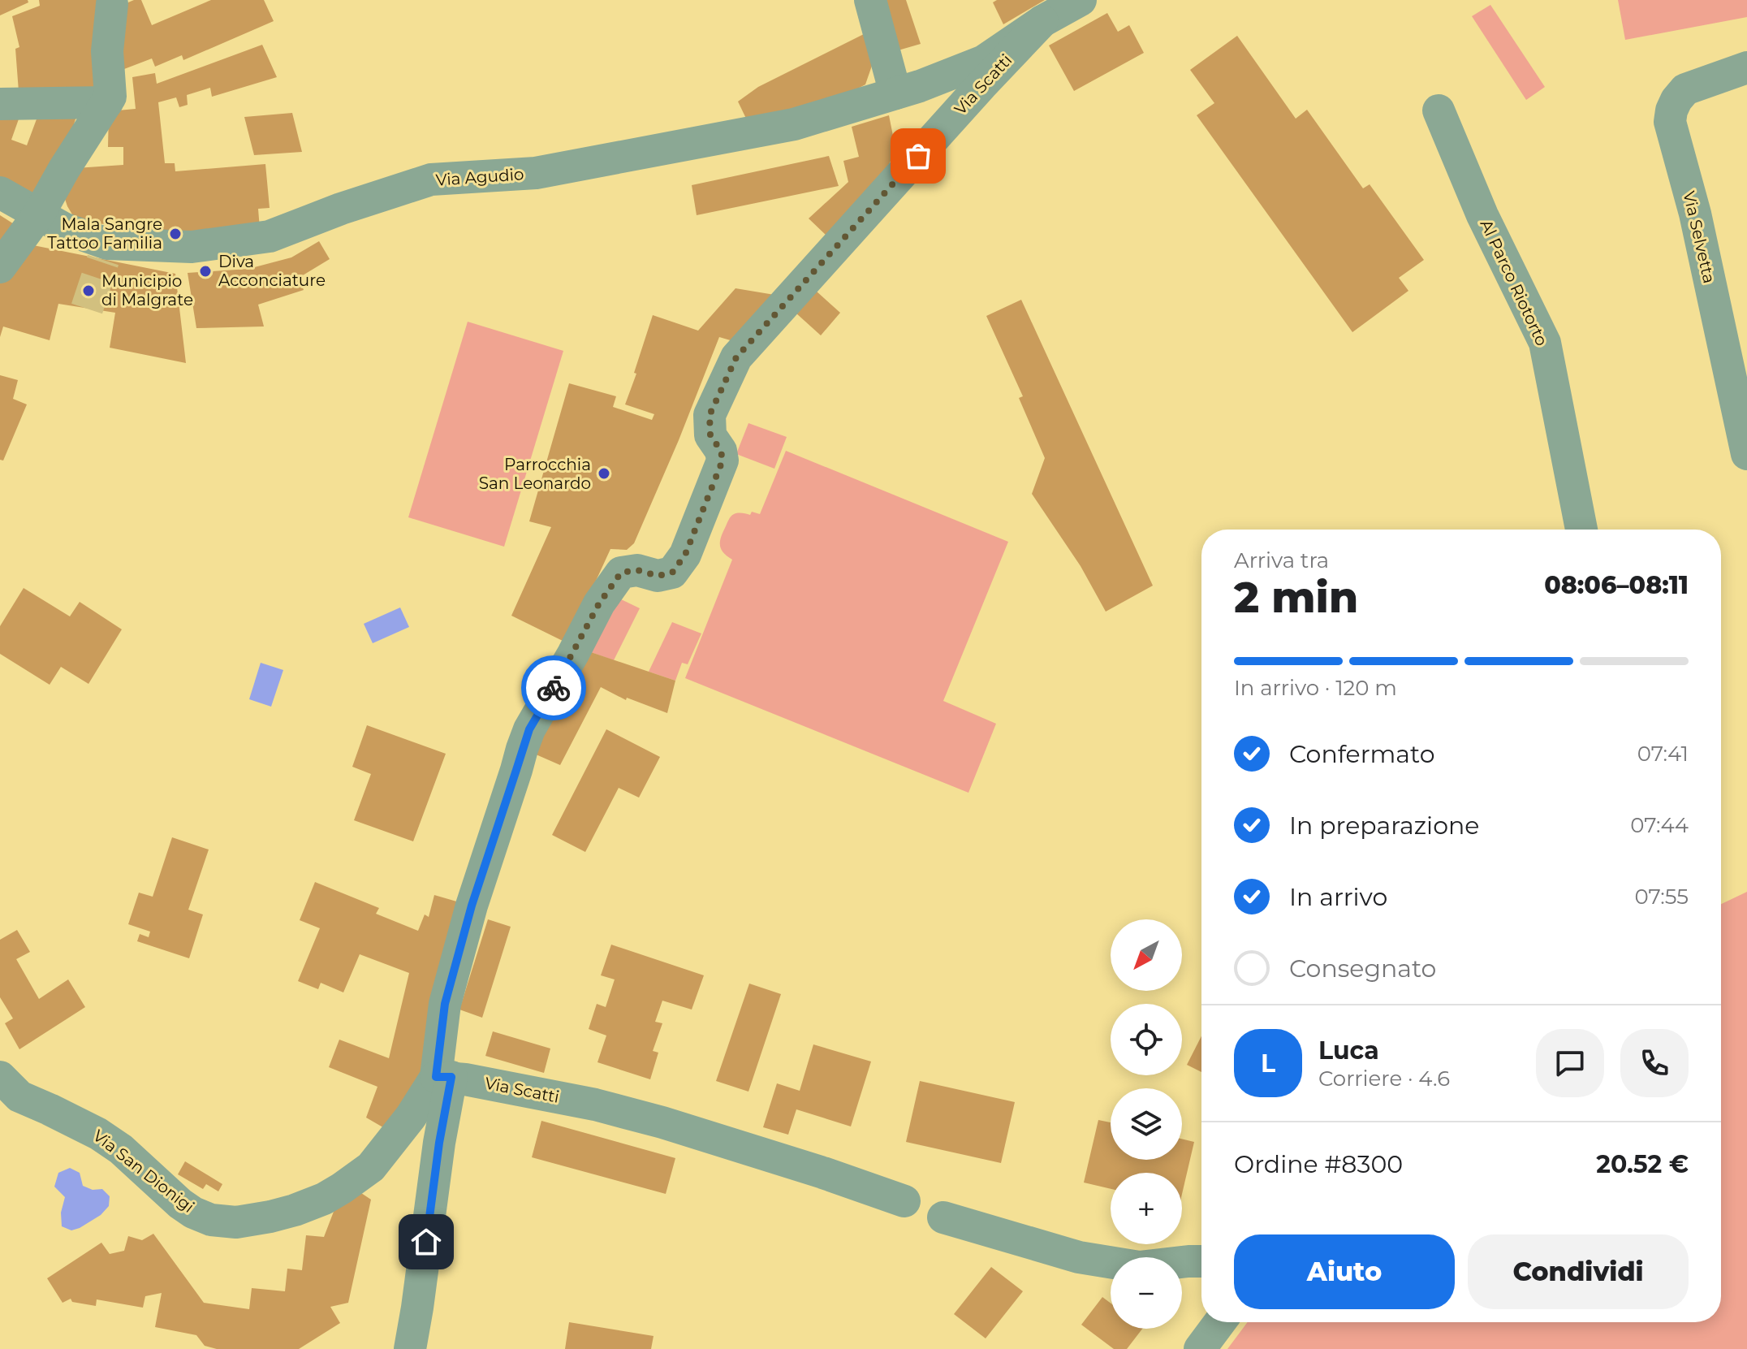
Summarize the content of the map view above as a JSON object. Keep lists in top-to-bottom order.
{
  "streets": {
    "street": [
      "Via Scatti",
      "Via Agudio",
      "Via Selvetta",
      "Al Parco Riotorto",
      "Via San Dionigi"
    ]
  },
  "crossings": [
    ["Via Scatti", "Via Agudio"],
    ["Via Scatti", "Via San Dionigi"]
  ],
  "places": [
    "Mala Sangre Tattoo Familia",
    "Diva Acconciature",
    "Municipio di Malgrate",
    "Parrocchia San Leonardo"
  ],
  "north": "bottom left",
  "page": {
    "heading": ["2 min", "Arriva tra", "08:06–08:11"],
    "panel": [
      "Luca",
      "Corriere · 4.6",
      "Ordine #8300",
      "20.52 €"
    ],
    "bar": "In arrivo · 120 m",
    "list": [
      ["Confermato", "07:41"],
      ["In preparazione", "07:44"],
      ["In arrivo", "07:55"],
      "Consegnato"
    ],
    "map_buttons": ["+", "−"],
    "round": "L",
    "buttons": ["Aiuto", "Condividi"]
  }
}
